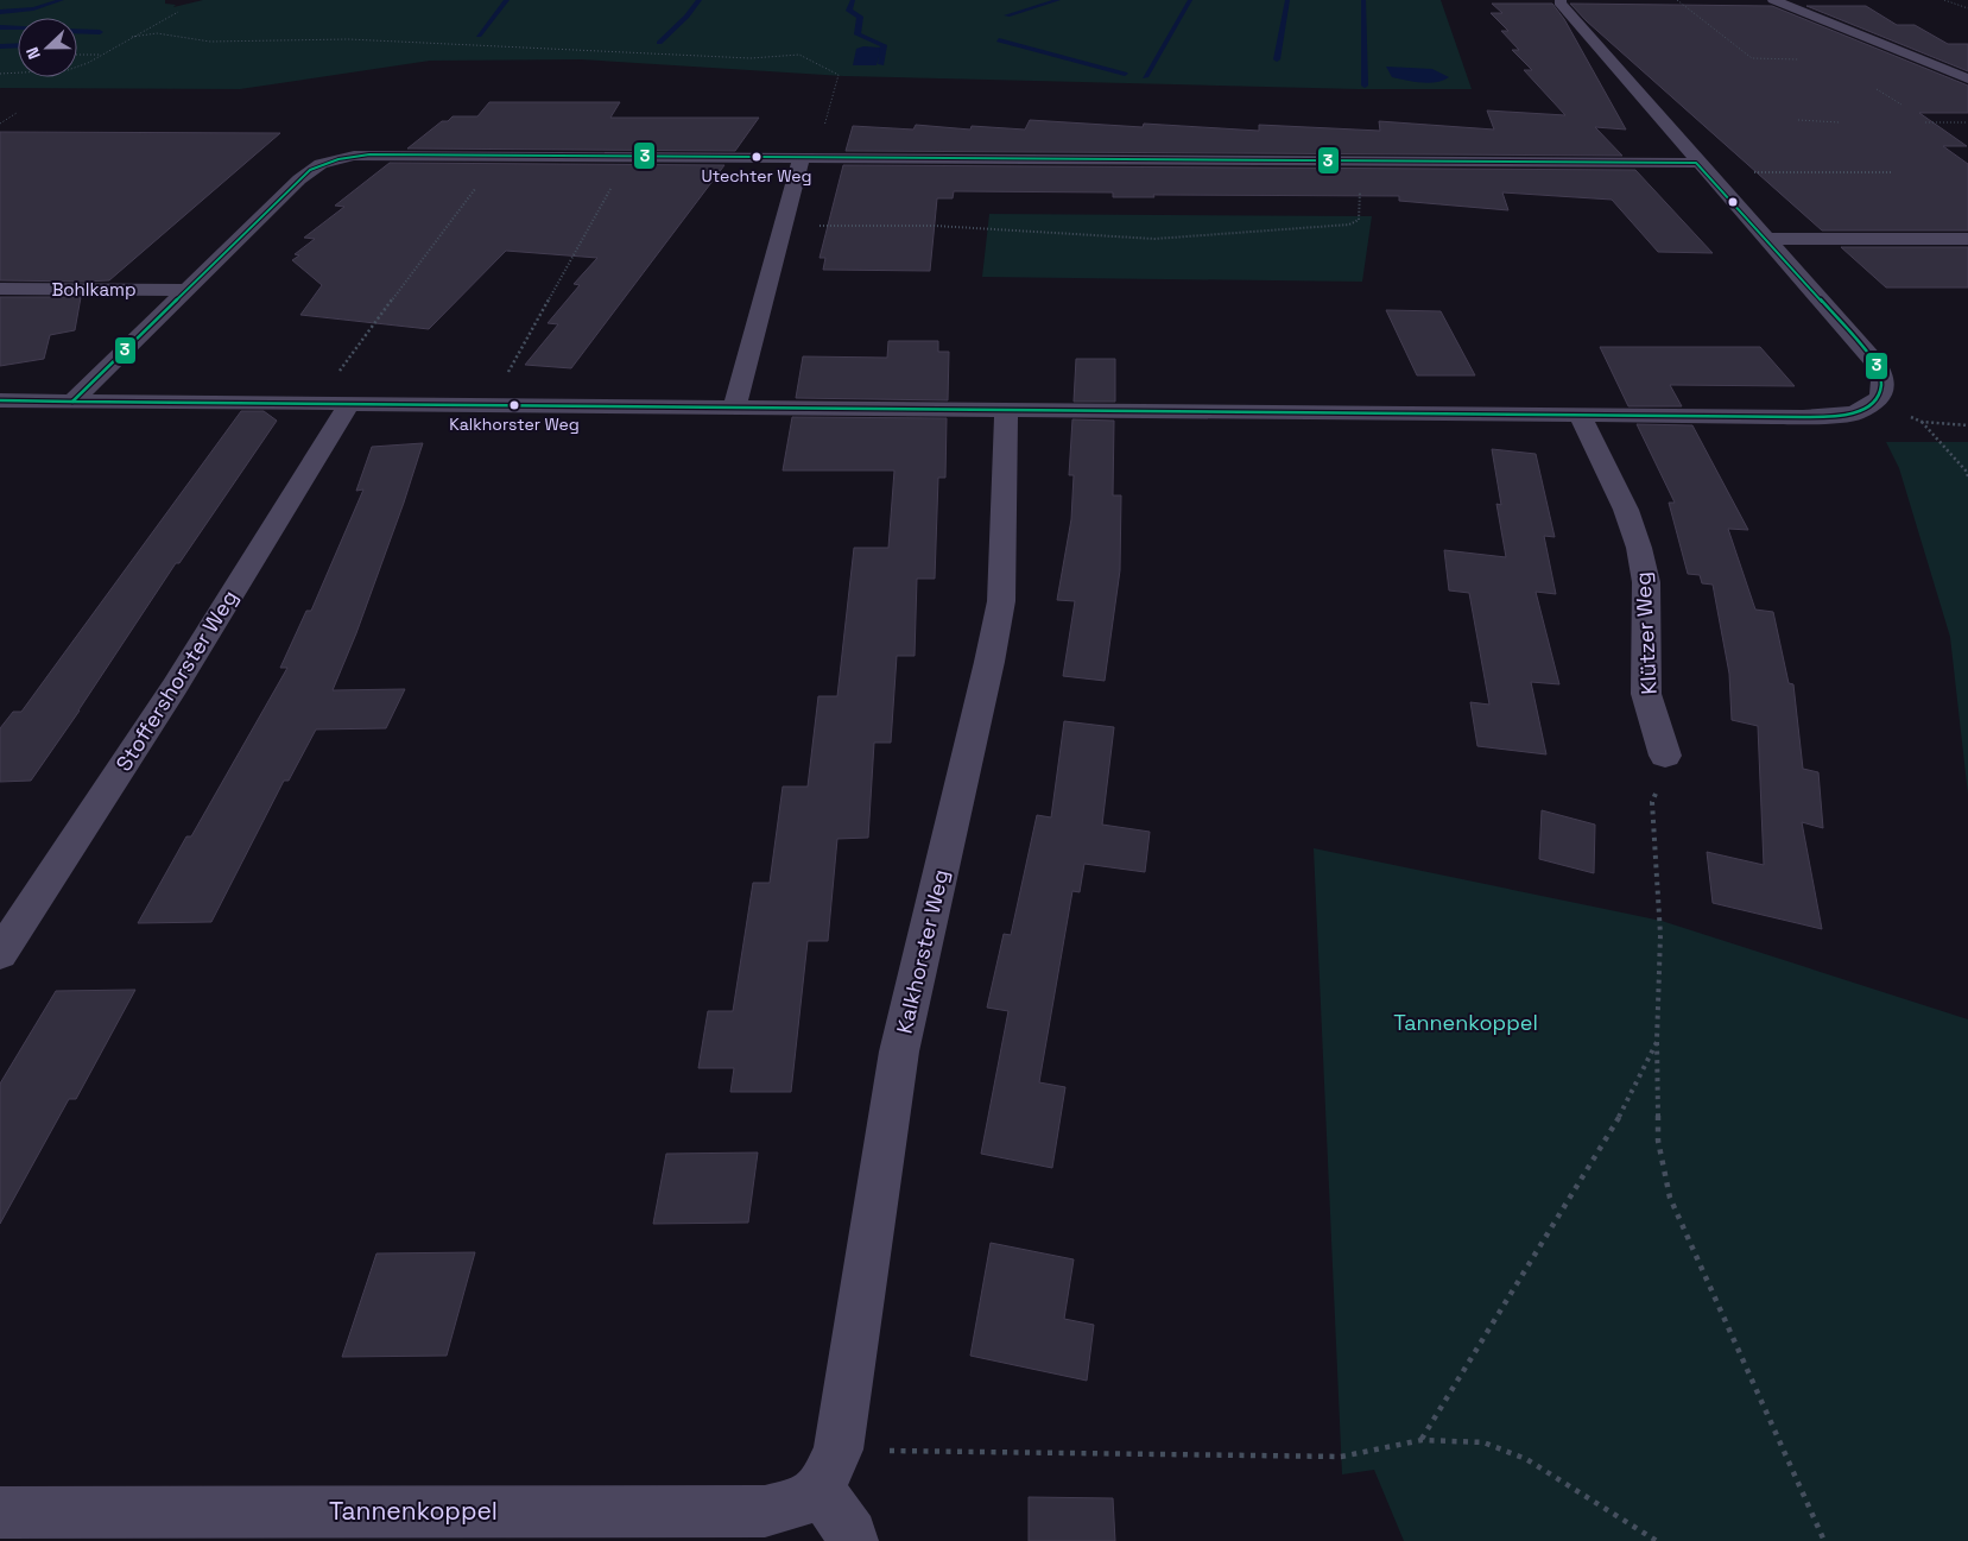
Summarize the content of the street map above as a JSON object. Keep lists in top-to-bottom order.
{
  "streets": {
    "street": [
      "Bohlkamp",
      "Klützer Weg",
      "Stoffershorster Weg",
      "Kalkhorster Weg",
      "Tannenkoppel"
    ]
  },
  "crossings": [
    ["Kalkhorster Weg", "Tannenkoppel"]
  ],
  "parks": ["Tannenkoppel"],
  "places": ["Utechter Weg", "Kalkhorster Weg"],
  "lines": ["transit line 3"],
  "north": "left"
}
